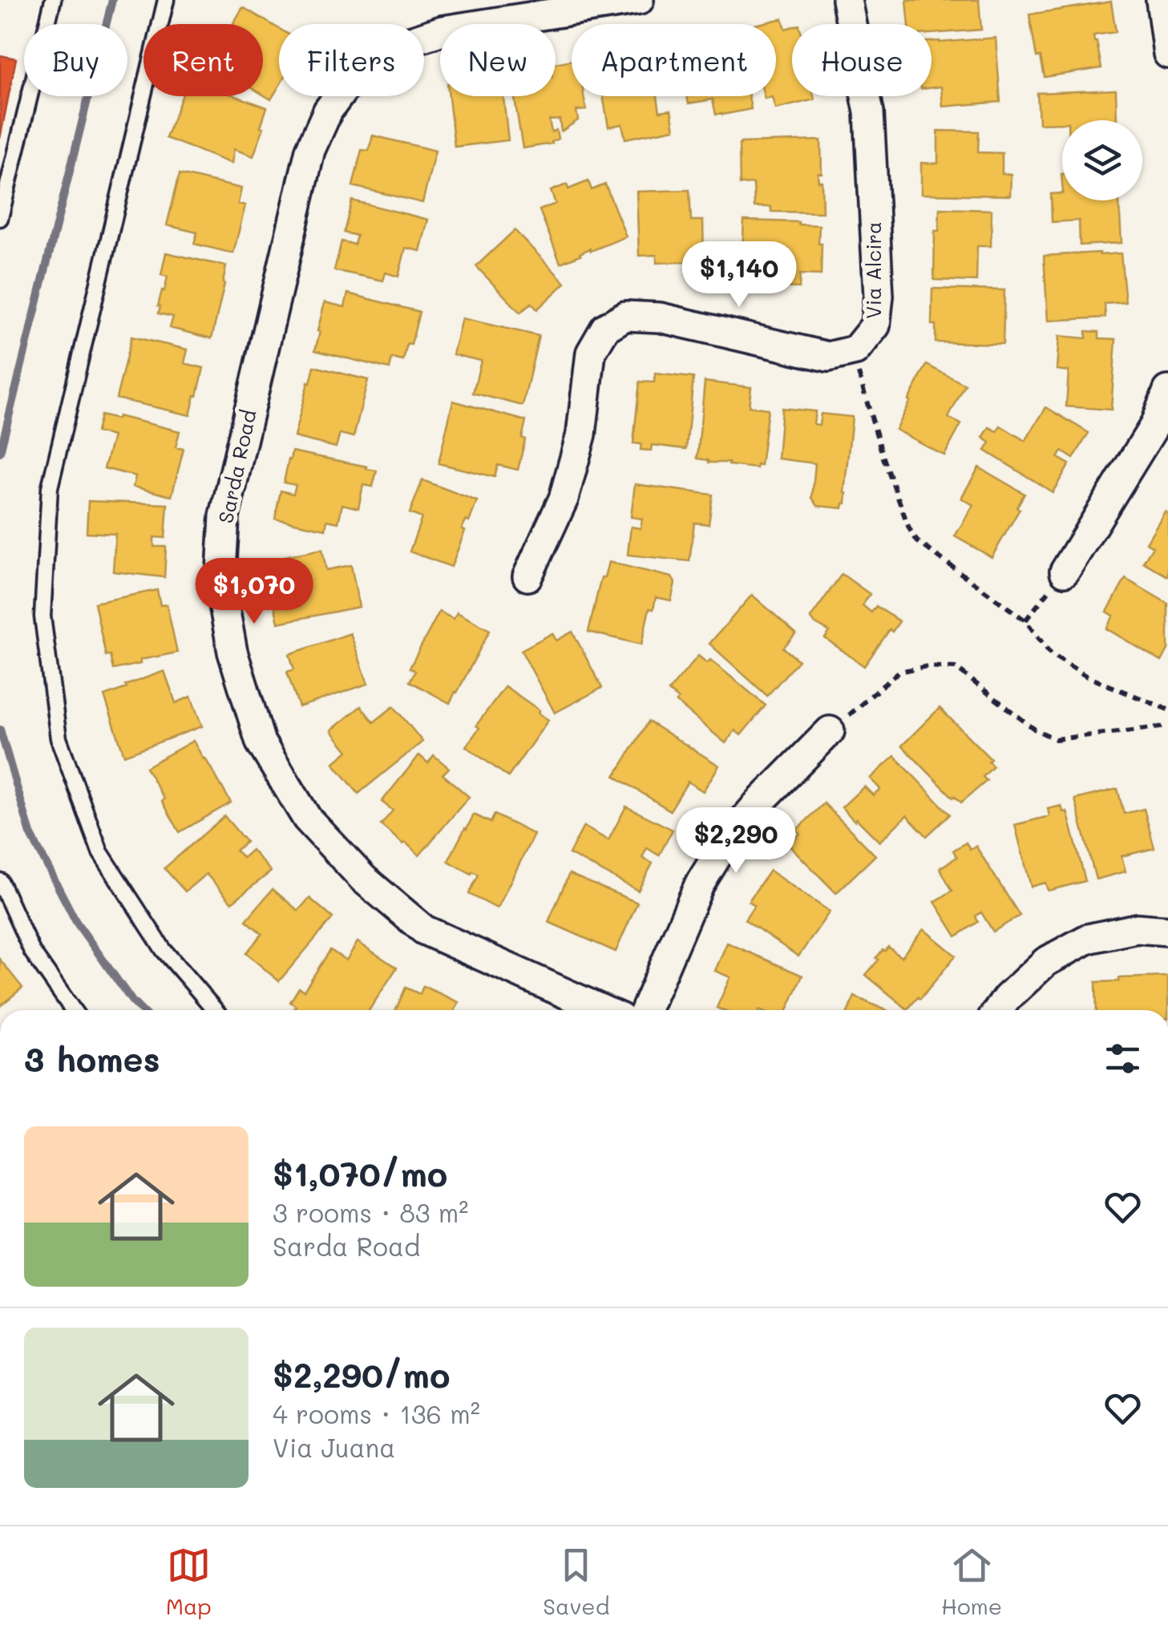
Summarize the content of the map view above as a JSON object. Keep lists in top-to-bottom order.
{
  "streets": {
    "street": ["Via Alcira", "Sarda Road"]
  },
  "page": {
    "chip": [
      "Buy",
      "Rent",
      "Filters",
      "New",
      "Apartment",
      "House"
    ],
    "price": ["$1,140", "$1,070", "$2,290"],
    "heading": "3 homes",
    "list": [
      {
        "name": "$1,070/mo",
        "note": "3 rooms · 83 m² · Sarda Road"
      },
      {
        "name": "$2,290/mo",
        "note": "4 rooms · 136 m² · Via Juana"
      }
    ],
    "tabs": ["Map", "Saved", "Home"]
  }
}
